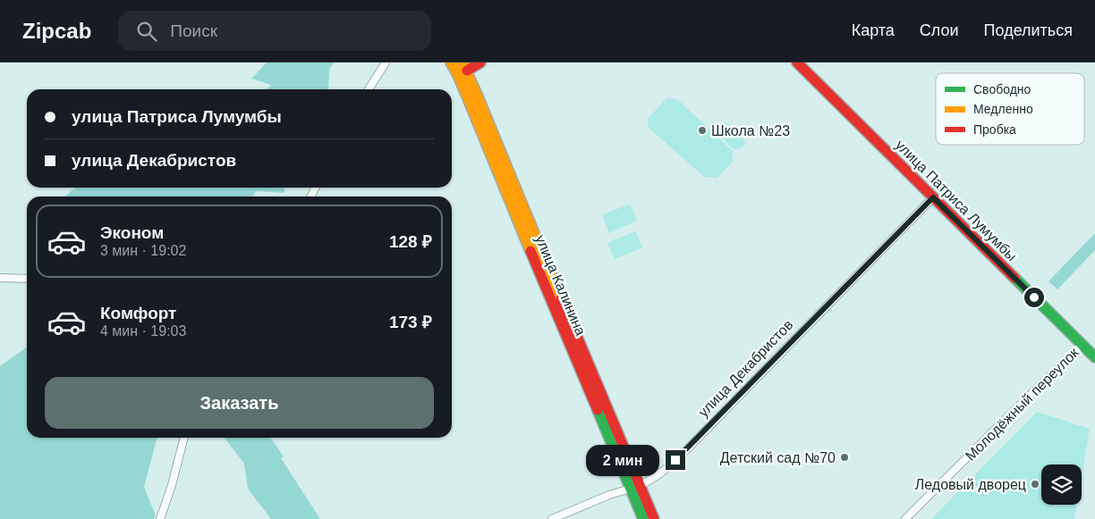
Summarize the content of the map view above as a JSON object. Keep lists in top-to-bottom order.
{
  "streets": {
    "main road": ["улица Патриса Лумумбы", "улица Калинина"],
    "street": ["улица Декабристов", "Молодёжный переулок"]
  },
  "crossings": [
    ["улица Патриса Лумумбы", "улица Декабристов"],
    ["улица Патриса Лумумбы", "Молодёжный переулок"],
    ["улица Калинина", "улица Декабристов"]
  ],
  "places": ["Школа №23", "Детский сад №70", "Ледовый дворец"],
  "legend": ["Свободно", "Медленно", "Пробка"],
  "page": {
    "header": "Zipcab",
    "search": "Поиск",
    "nav": ["Карта", "Слои", "Поделиться"],
    "banner": ["улица Патриса Лумумбы", "улица Декабристов"],
    "list": [
      {
        "name": "Эконом",
        "note": "3 мин · 19:02",
        "value": "128 ₽"
      },
      {
        "name": "Комфорт",
        "note": "4 мин · 19:03",
        "value": "173 ₽"
      }
    ],
    "buttons": "Заказать",
    "bubble": "2 мин"
  }
}
